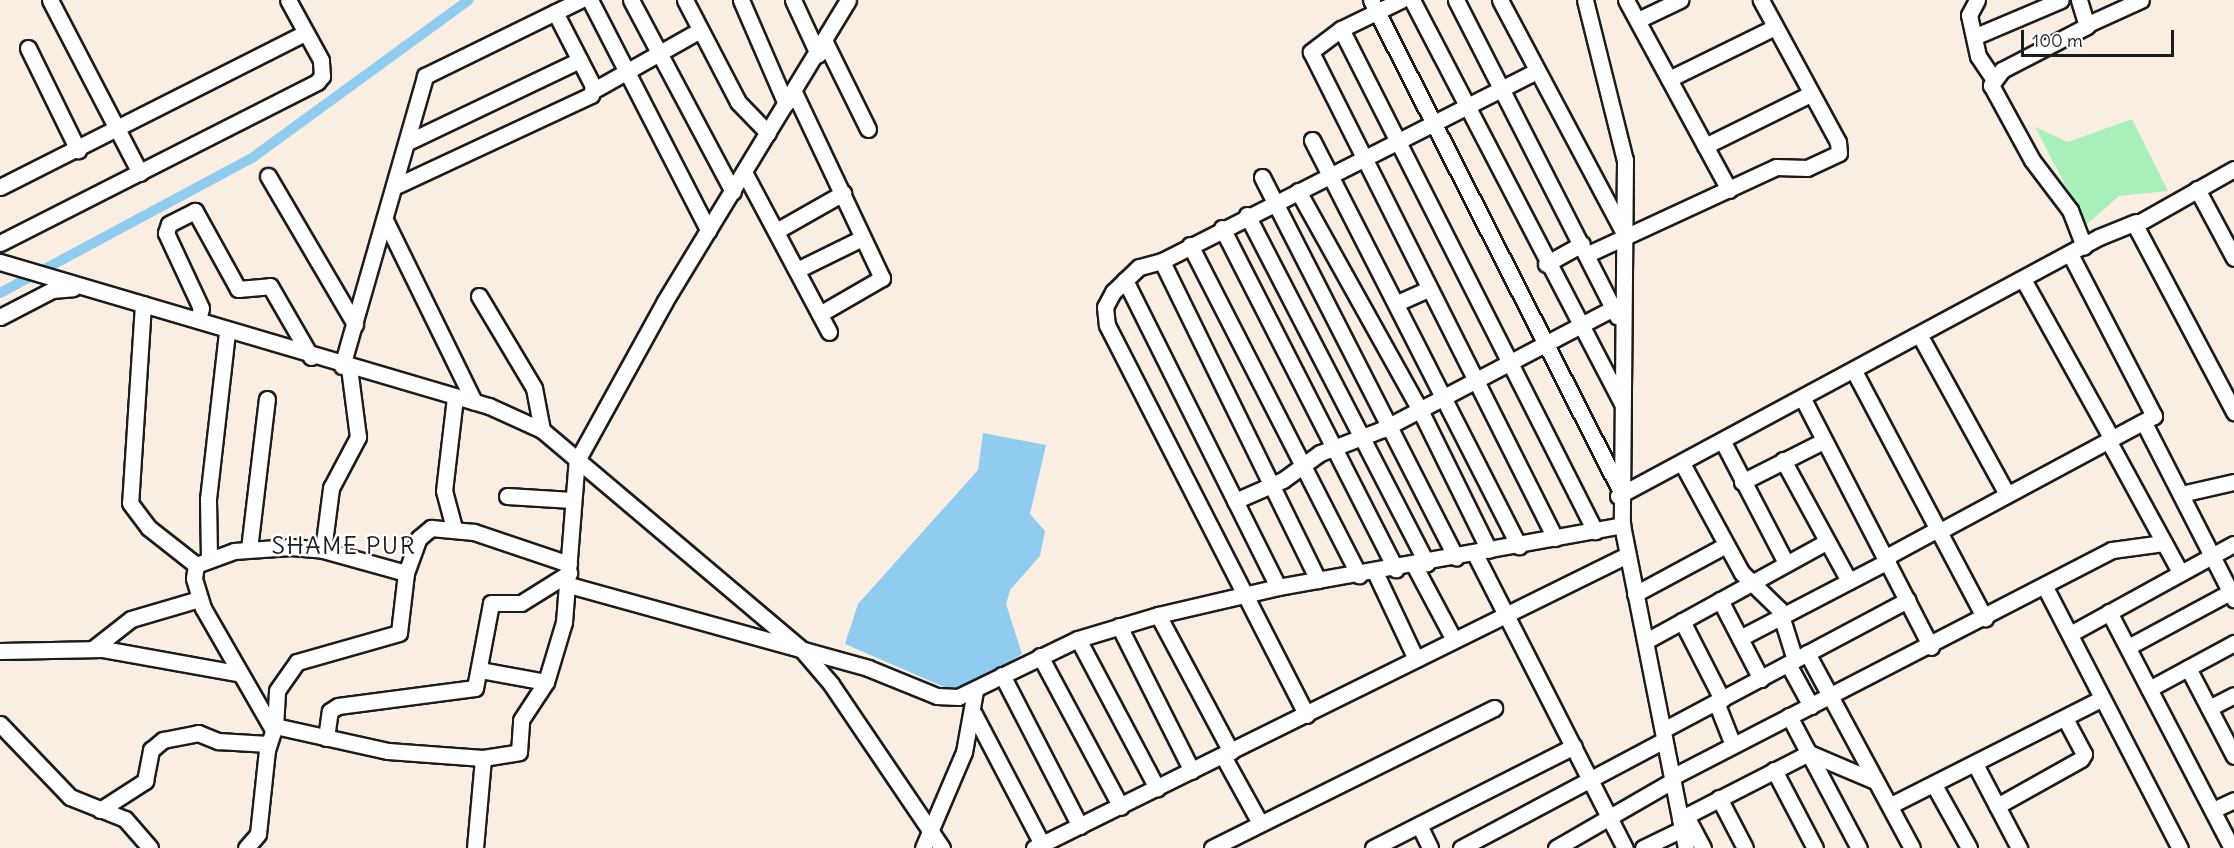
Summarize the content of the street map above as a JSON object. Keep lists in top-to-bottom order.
{
  "districts": ["SHAME PUR"],
  "scale_bar": "100 m"
}
